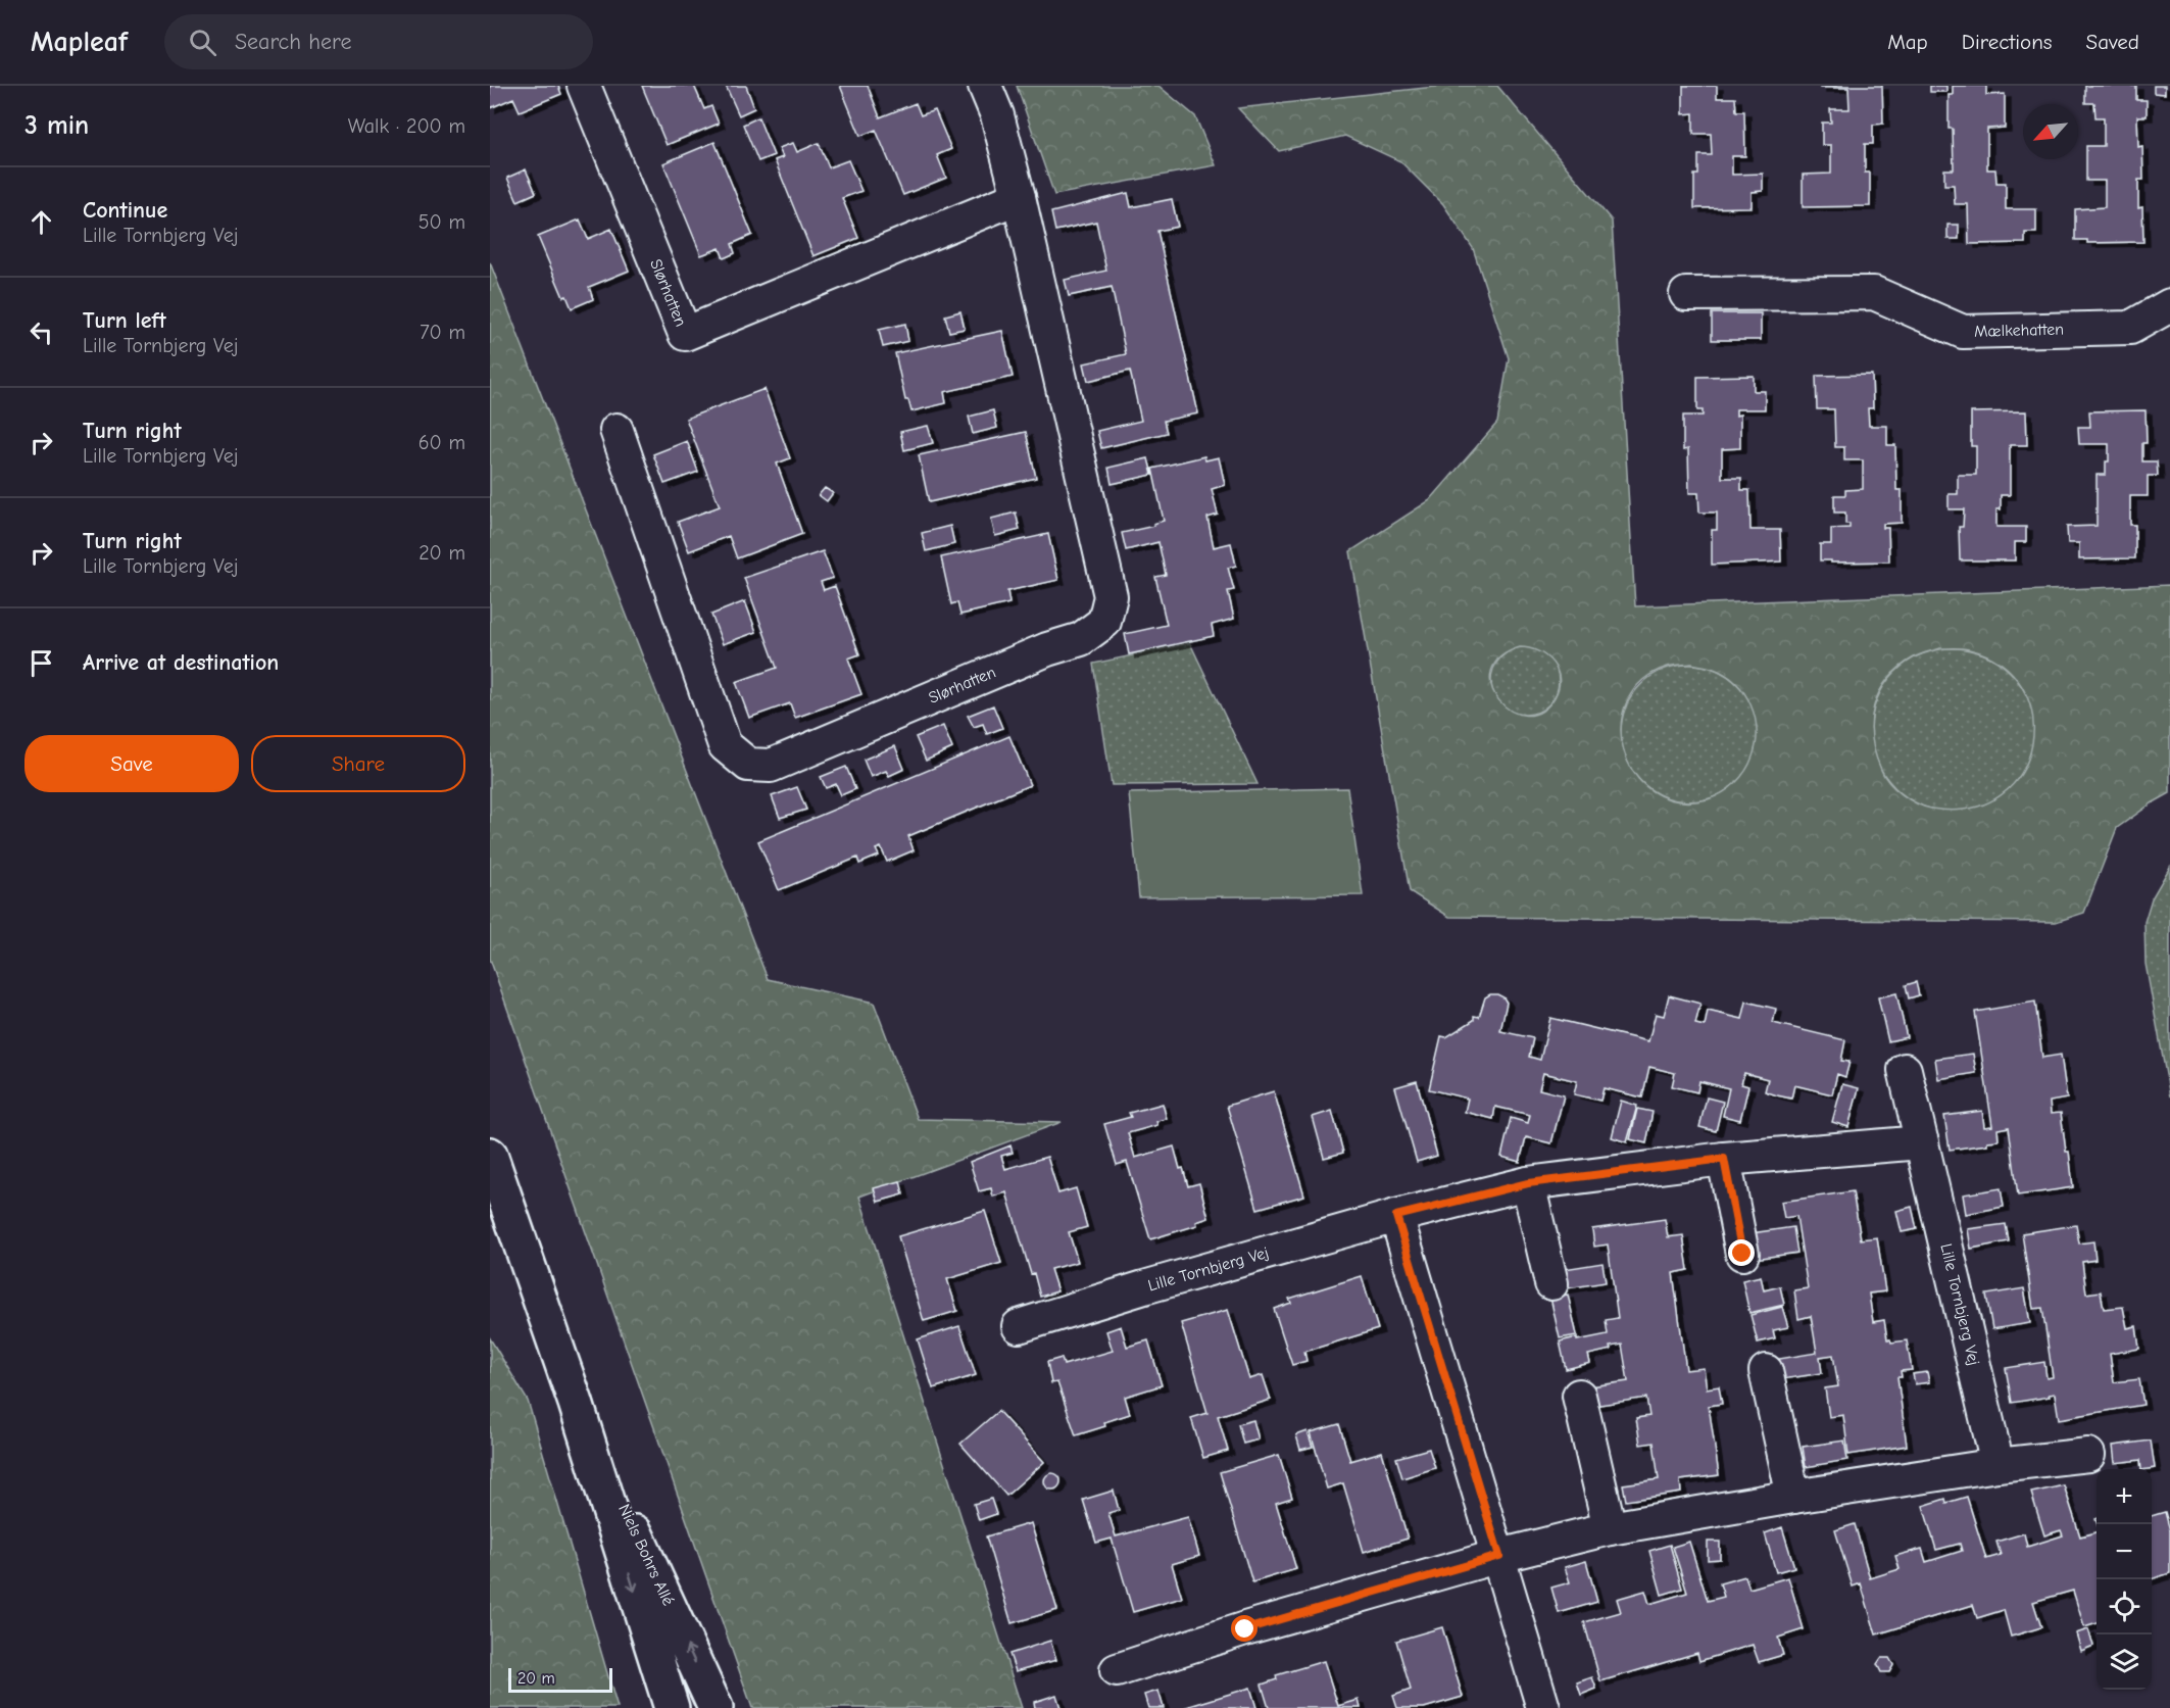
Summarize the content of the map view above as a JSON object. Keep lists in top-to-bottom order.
{
  "streets": {
    "street": [
      "Slørhatten",
      "Mælkehatten",
      "Lille Tornbjerg Vej",
      "Niels Bohrs Allé"
    ]
  },
  "scale_bar": "20 m",
  "north": "bottom left",
  "page": {
    "header": "Mapleaf",
    "search": "Search here",
    "nav": ["Map", "Directions", "Saved"],
    "heading": ["3 min", "Walk · 200 m"],
    "list": [
      ["Continue", "Lille Tornbjerg Vej", "50 m"],
      ["Turn left", "Lille Tornbjerg Vej", "70 m"],
      ["Turn right", "Lille Tornbjerg Vej", "60 m"],
      ["Turn right", "Lille Tornbjerg Vej", "20 m"],
      "Arrive at destination"
    ],
    "buttons": ["Save", "Share"],
    "map_buttons": ["+", "−"],
    "scale": "20 m"
  }
}
